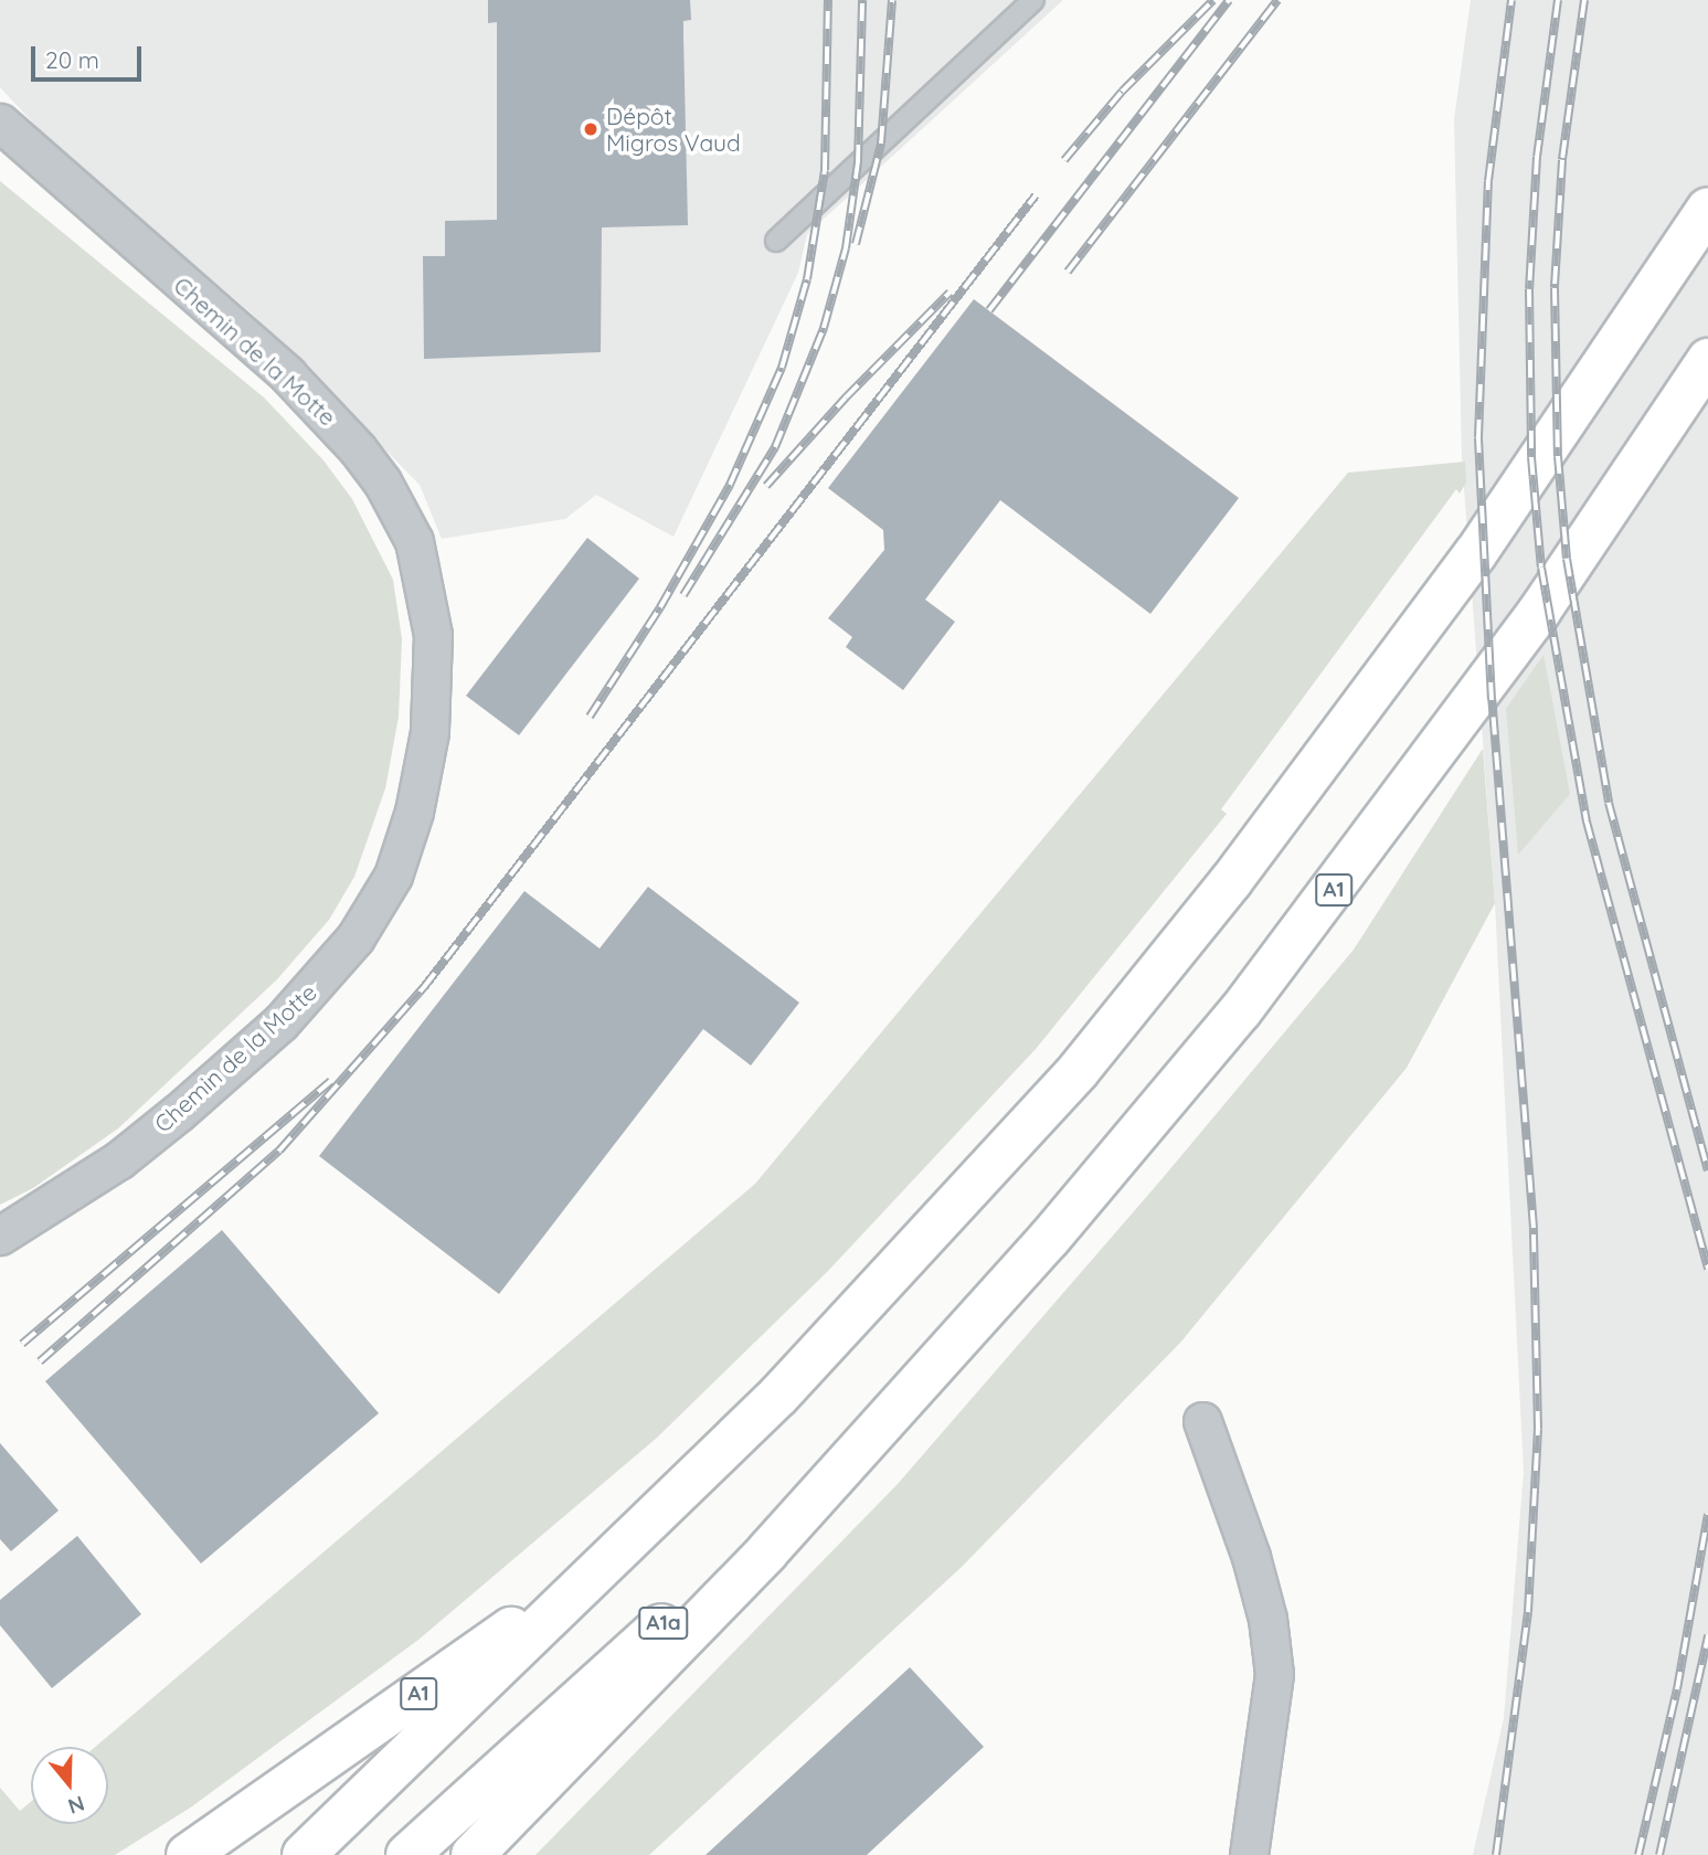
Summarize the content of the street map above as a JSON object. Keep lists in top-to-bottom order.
{
  "streets": {
    "highway": ["A1", "A1a"],
    "street": ["Chemin de la Motte"]
  },
  "crossings": [
    ["A1", "A1a"]
  ],
  "places": ["Dépôt Migros Vaud"],
  "scale_bar": "20 m",
  "north": "bottom"
}
